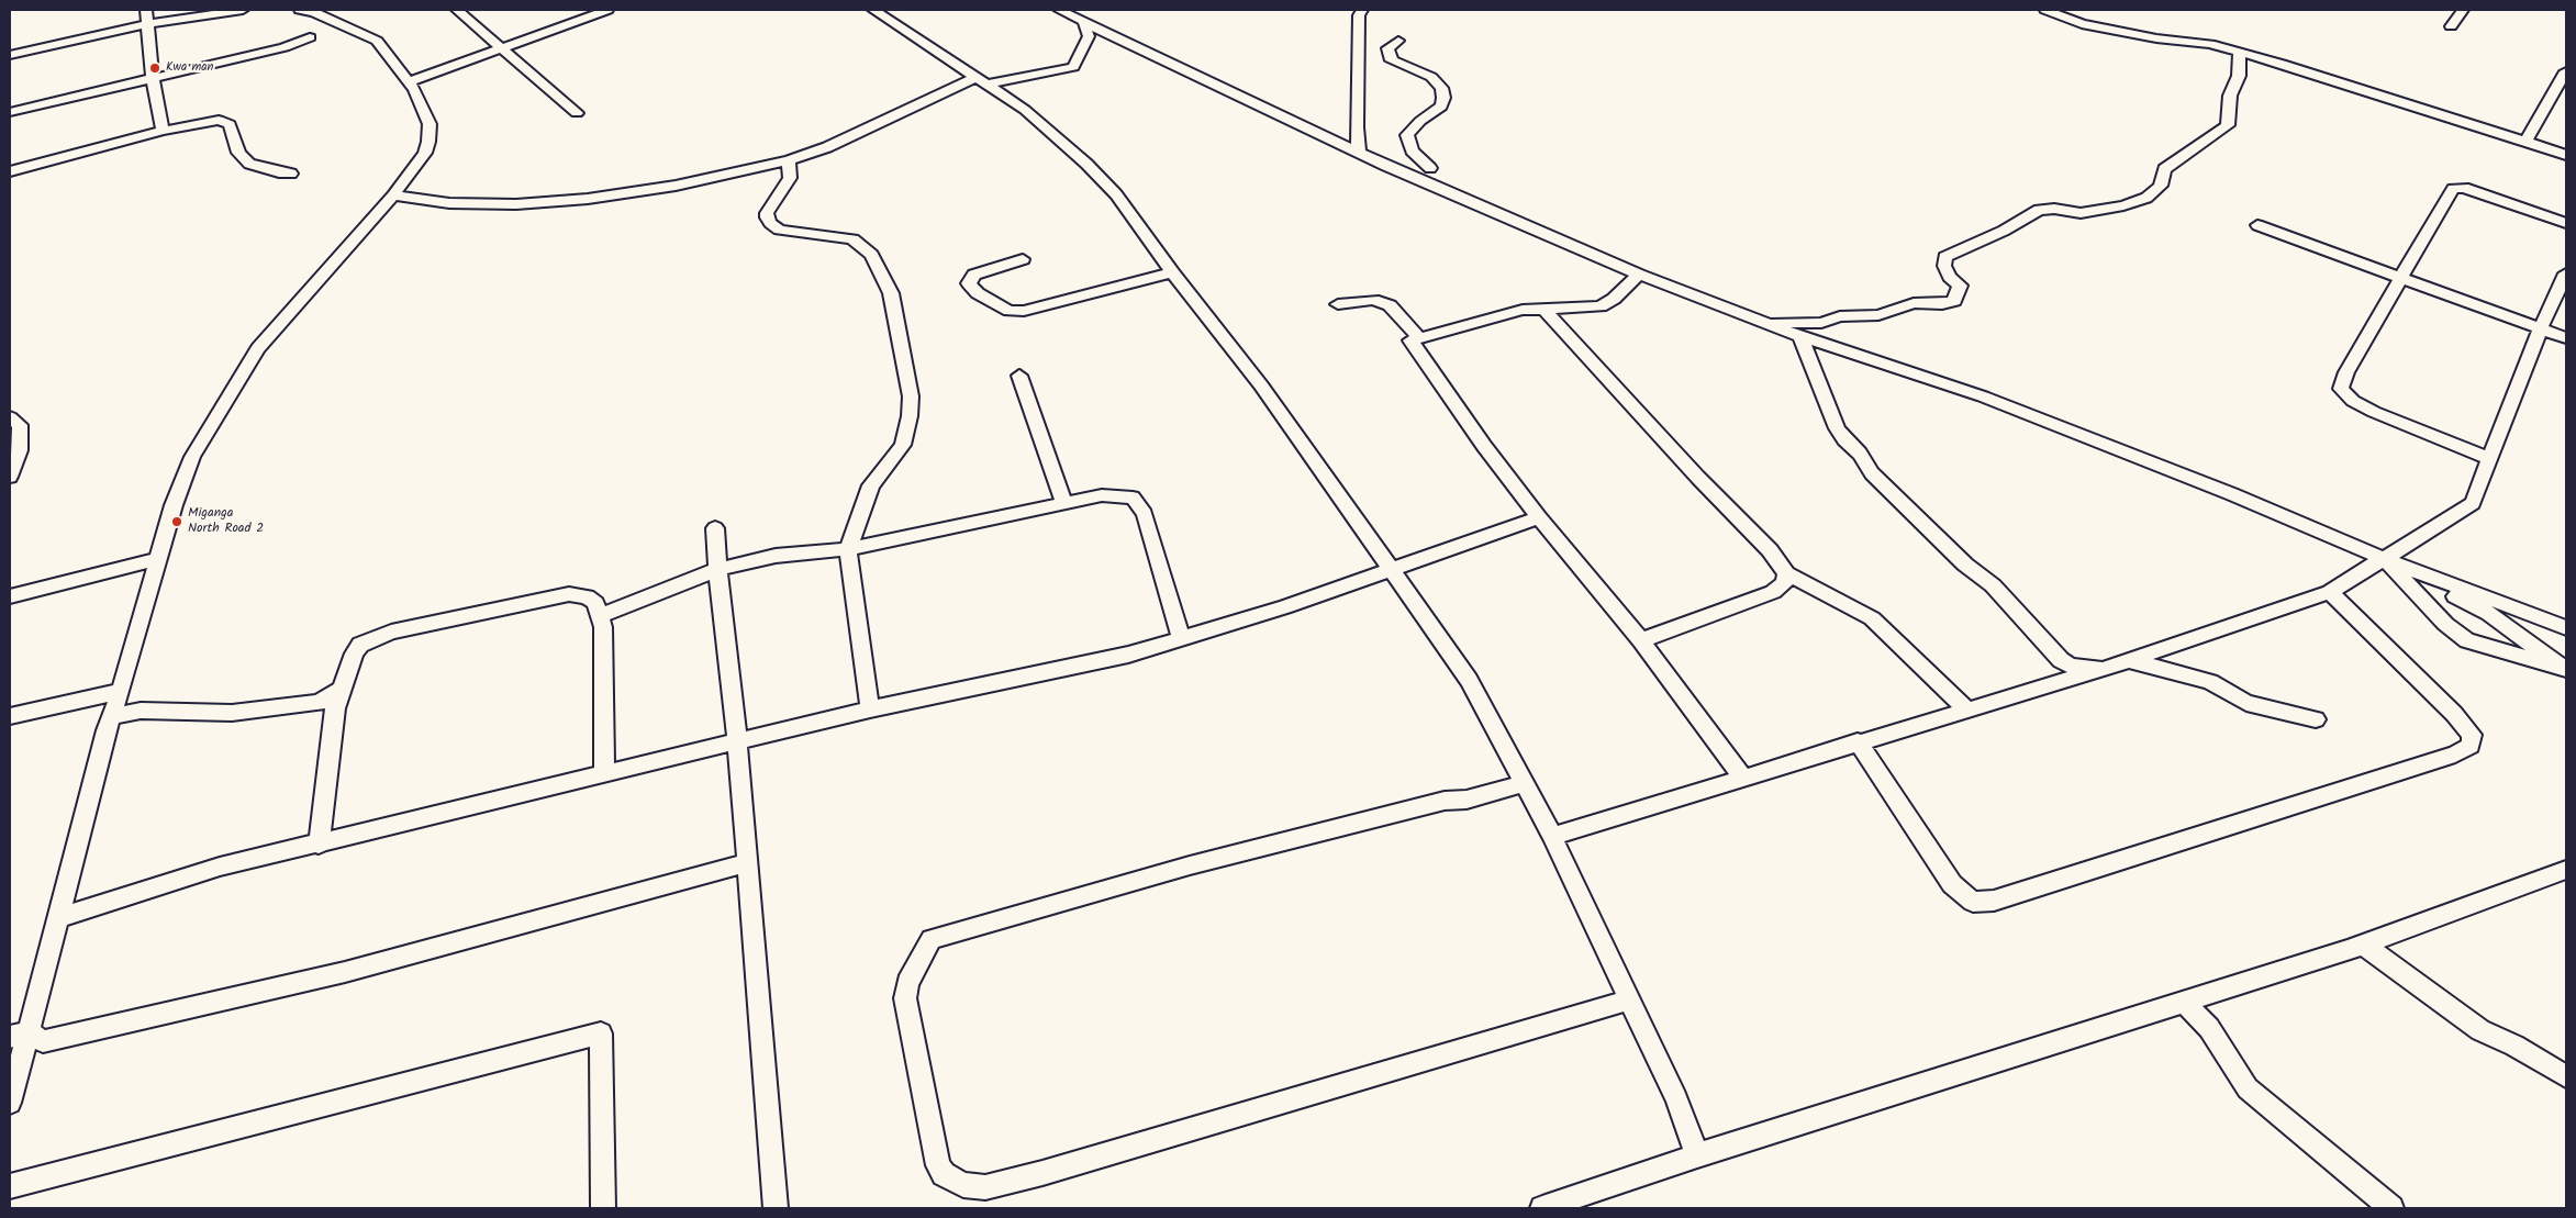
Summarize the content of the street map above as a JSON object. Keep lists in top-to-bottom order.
{
  "places": ["Kwa man", "Miganga North Road 2"]
}
